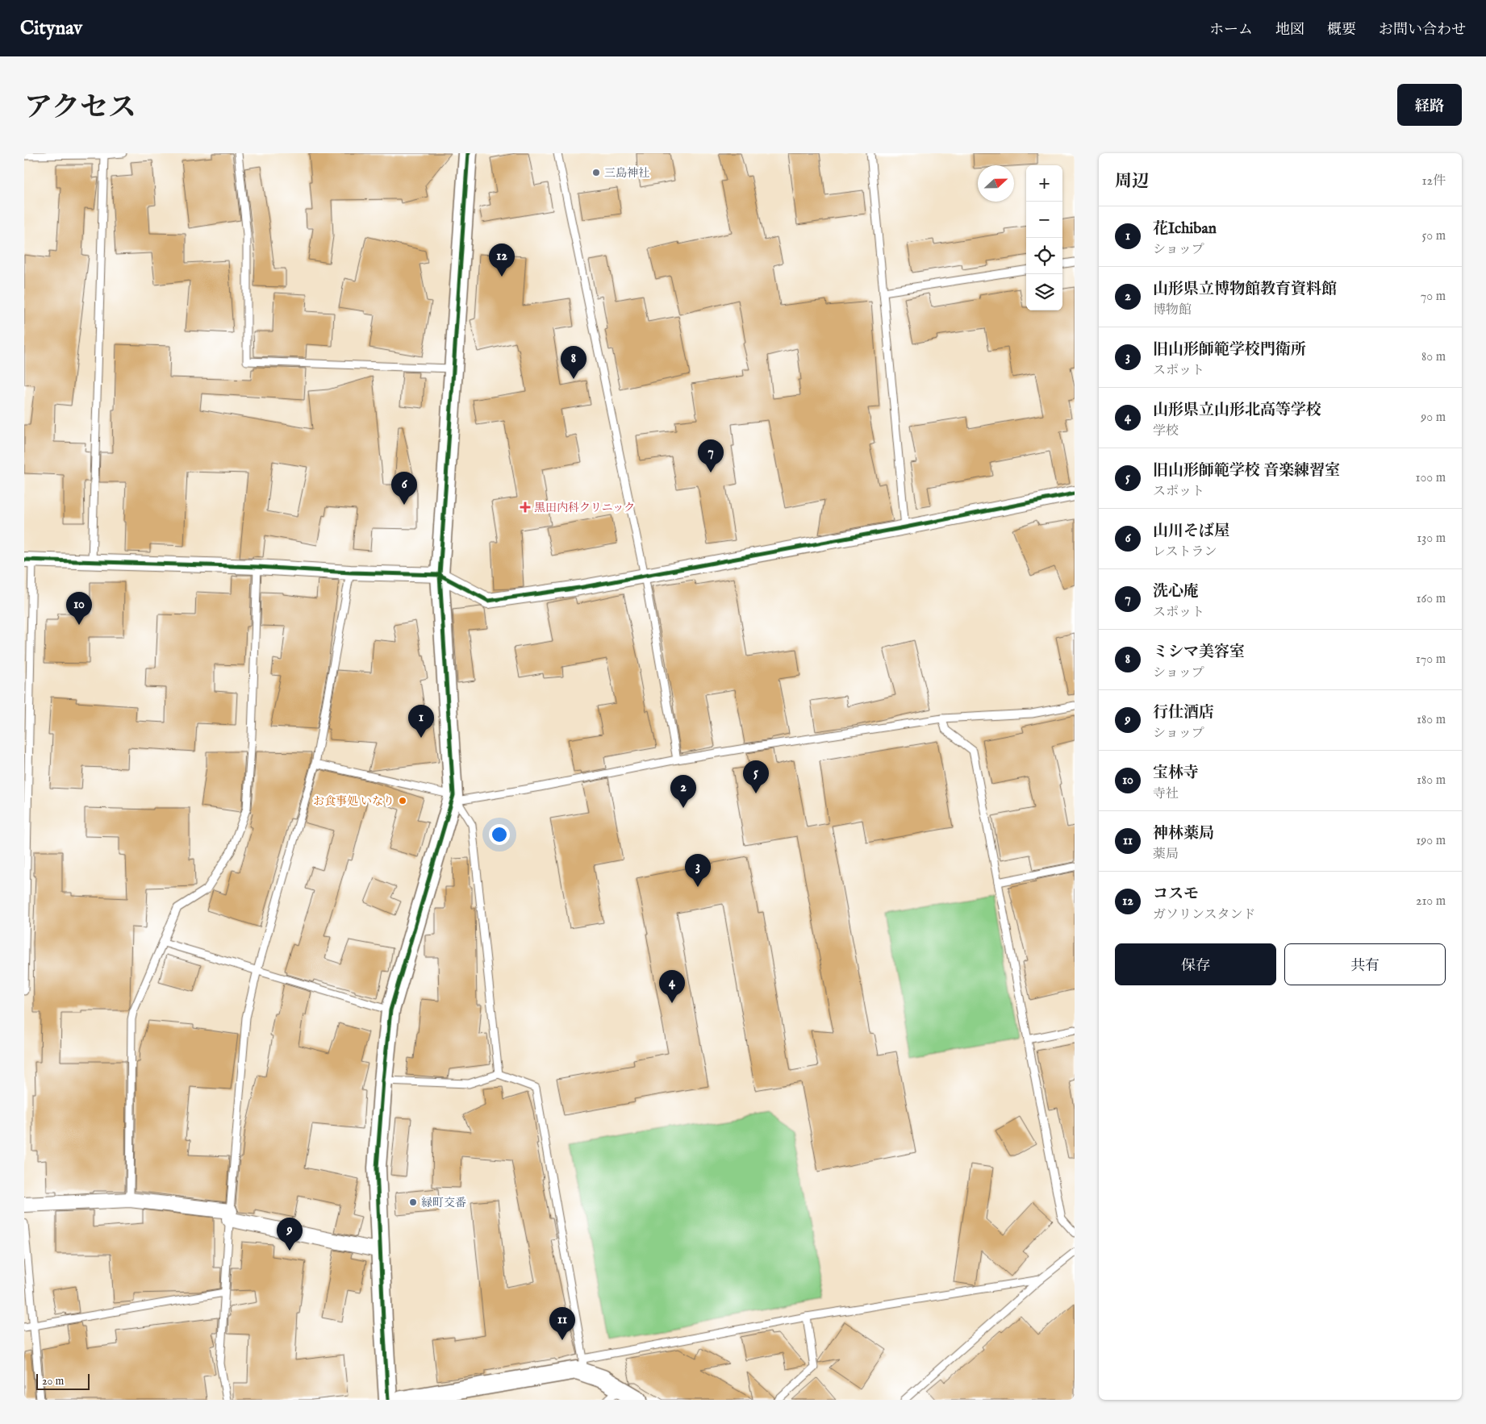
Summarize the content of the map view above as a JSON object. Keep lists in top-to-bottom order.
{
  "places": {
    "other": ["三島神社", "お食事処 いなり", "緑町交番"],
    "health": ["黒田内科クリニック"]
  },
  "scale_bar": "20 m",
  "north": "right",
  "page": {
    "header": "Citynav",
    "nav": [
      "ホーム",
      "地図",
      "概要",
      "お問い合わせ"
    ],
    "title": "アクセス",
    "buttons": [
      "経路",
      ["保存", "共有"]
    ],
    "heading": ["周辺", "12件"],
    "map_buttons": ["+", "−"],
    "list": [
      {
        "mark": "1",
        "name": "花Ichiban",
        "note": "ショップ",
        "value": "50 m"
      },
      {
        "mark": "2",
        "name": "山形県立博物館教育資料館",
        "note": "博物館",
        "value": "70 m"
      },
      {
        "mark": "3",
        "name": "旧山形師範学校門衛所",
        "note": "スポット",
        "value": "80 m"
      },
      {
        "mark": "4",
        "name": "山形県立山形北高等学校",
        "note": "学校",
        "value": "90 m"
      },
      {
        "mark": "5",
        "name": "旧山形師範学校 音楽練習室",
        "note": "スポット",
        "value": "100 m"
      },
      {
        "mark": "6",
        "name": "山川そば屋",
        "note": "レストラン",
        "value": "130 m"
      },
      {
        "mark": "7",
        "name": "洗心庵",
        "note": "スポット",
        "value": "160 m"
      },
      {
        "mark": "8",
        "name": "ミシマ美容室",
        "note": "ショップ",
        "value": "170 m"
      },
      {
        "mark": "9",
        "name": "行仕酒店",
        "note": "ショップ",
        "value": "180 m"
      },
      {
        "mark": "10",
        "name": "宝林寺",
        "note": "寺社",
        "value": "180 m"
      },
      {
        "mark": "11",
        "name": "神林薬局",
        "note": "薬局",
        "value": "190 m"
      },
      {
        "mark": "12",
        "name": "コスモ",
        "note": "ガソリンスタンド",
        "value": "210 m"
      }
    ],
    "pins": [
      "12",
      "8",
      "7",
      "6",
      "10",
      "1",
      "5",
      "2",
      "3",
      "4",
      "9",
      "11"
    ],
    "scale": "20 m"
  }
}
